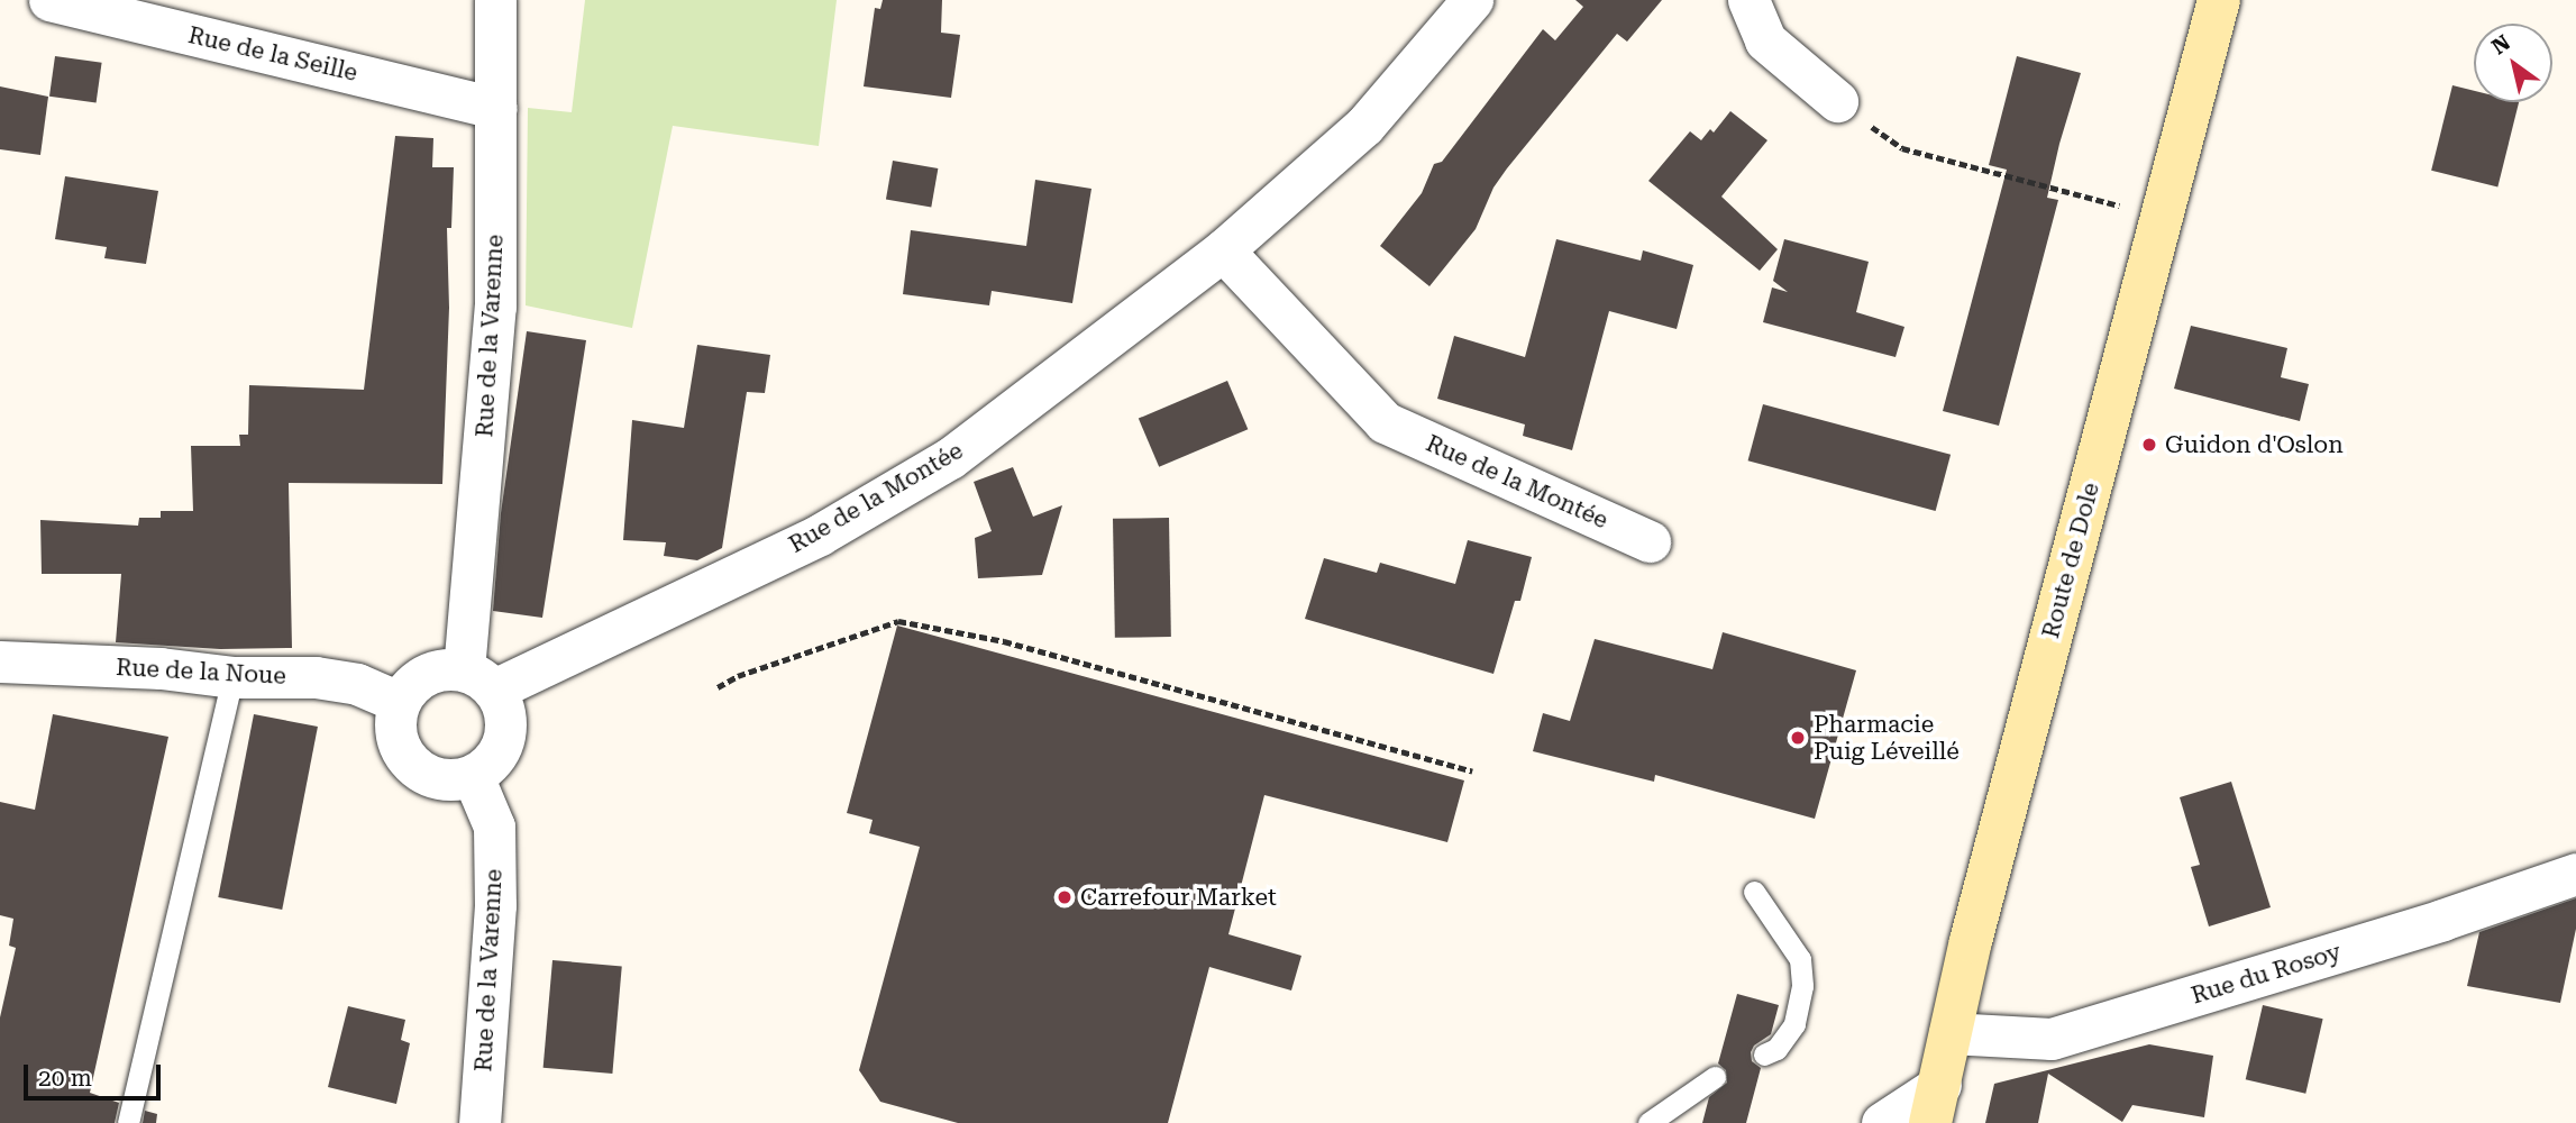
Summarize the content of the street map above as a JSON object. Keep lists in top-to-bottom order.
{
  "streets": {
    "main road": ["Route de Dole"],
    "street": [
      "Rue de la Seille",
      "Rue de la Varenne",
      "Rue de la Montée",
      "Rue de la Noue",
      "Rue du Rosoy"
    ]
  },
  "crossings": [
    ["Rue de la Seille", "Rue de la Varenne"],
    ["Rue de la Varenne", "Rue de la Montée"],
    ["Rue de la Varenne", "Rue de la Noue"],
    ["Rue de la Montée", "Rue de la Noue"],
    ["Route de Dole", "Rue du Rosoy"]
  ],
  "places": ["Guidon d'Oslon", "Pharmacie Puig Léveillé", "Carrefour Market"],
  "scale_bar": "20 m",
  "north": "top left"
}
